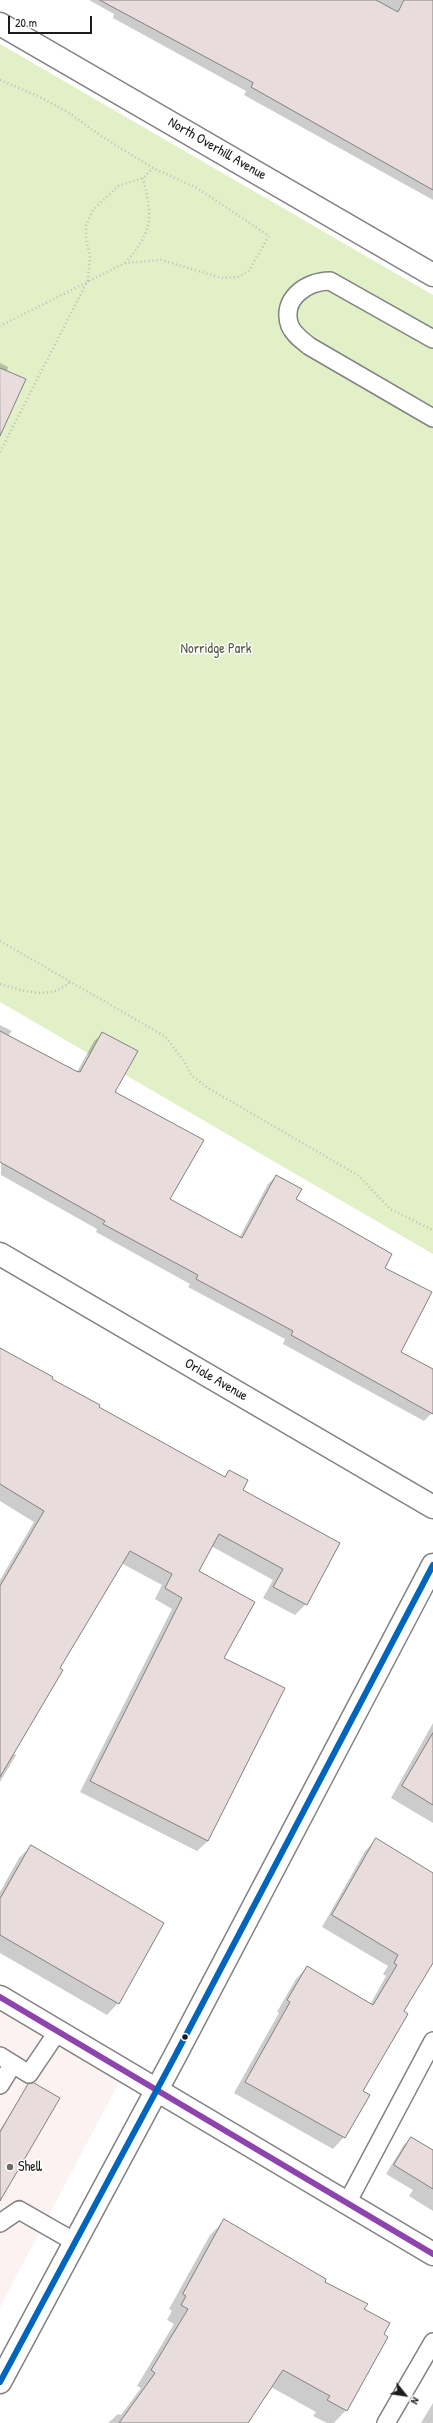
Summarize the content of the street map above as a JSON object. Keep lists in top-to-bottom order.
{
  "streets": {
    "street": ["North Overhill Avenue", "Oriole Avenue"]
  },
  "parks": ["Norridge Park"],
  "places": ["Shell"],
  "scale_bar": "20 m",
  "north": "bottom right"
}
